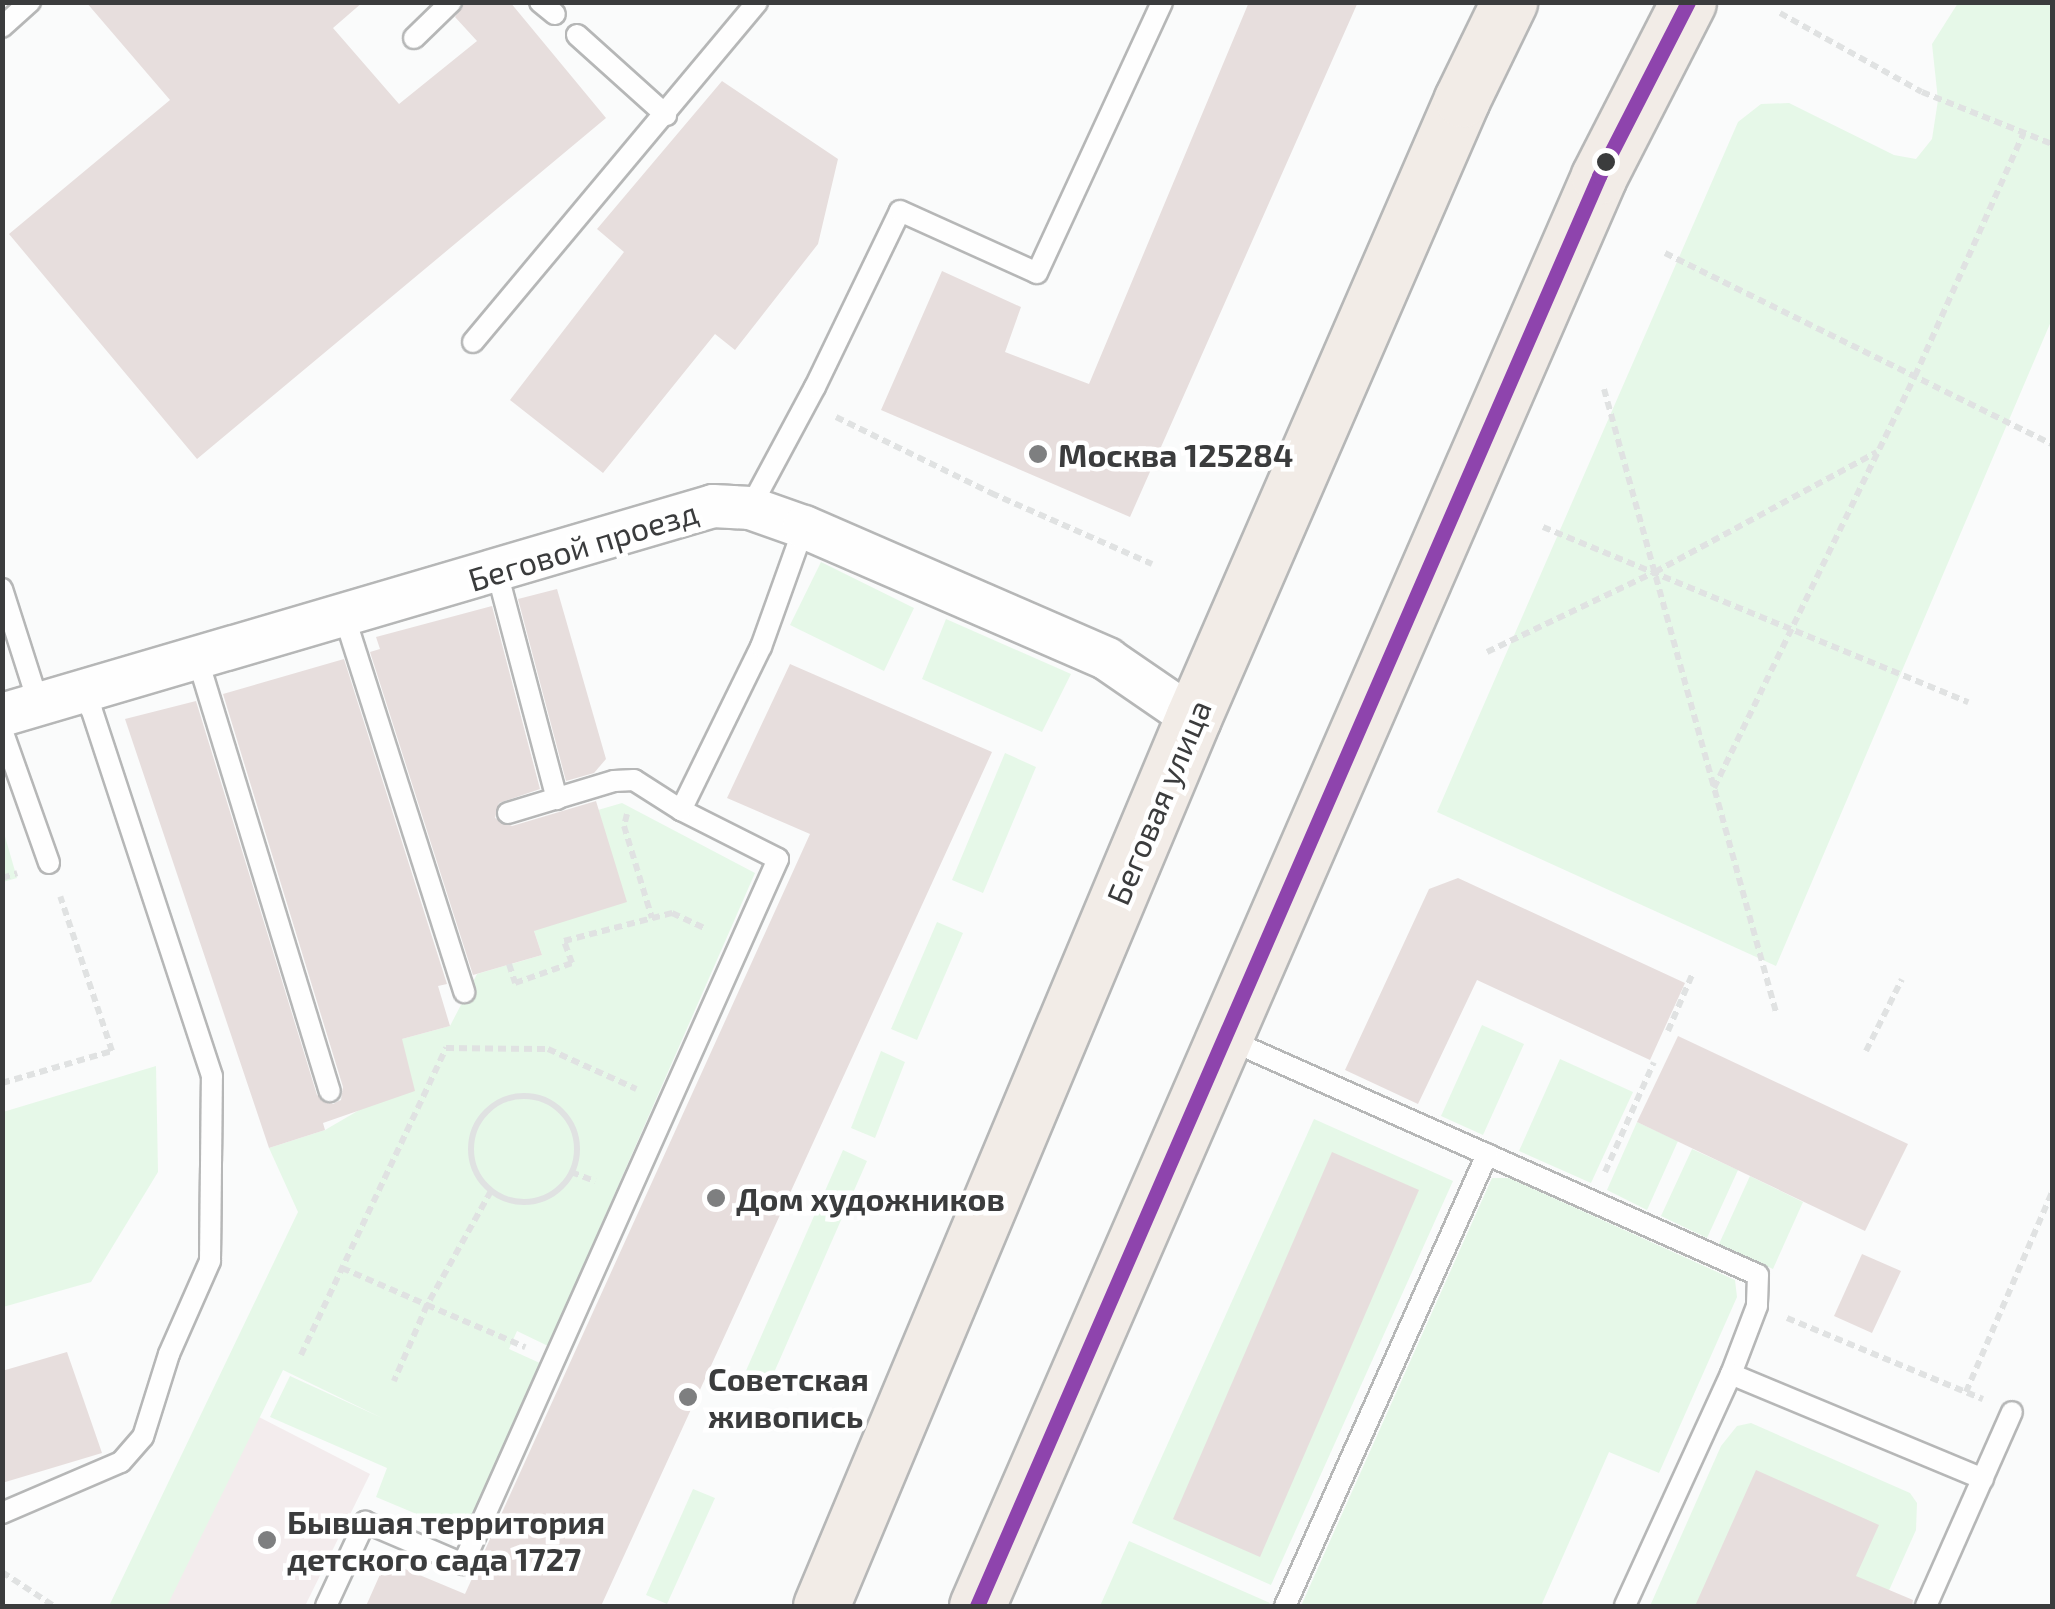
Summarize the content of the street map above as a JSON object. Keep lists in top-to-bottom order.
{
  "streets": {
    "main road": ["Беговая улица"],
    "street": ["Беговой проезд"]
  },
  "places": [
    "Москва 125284",
    "Дом художников",
    "Советская живопись",
    "Бывшая территория детского сада 1727"
  ]
}
